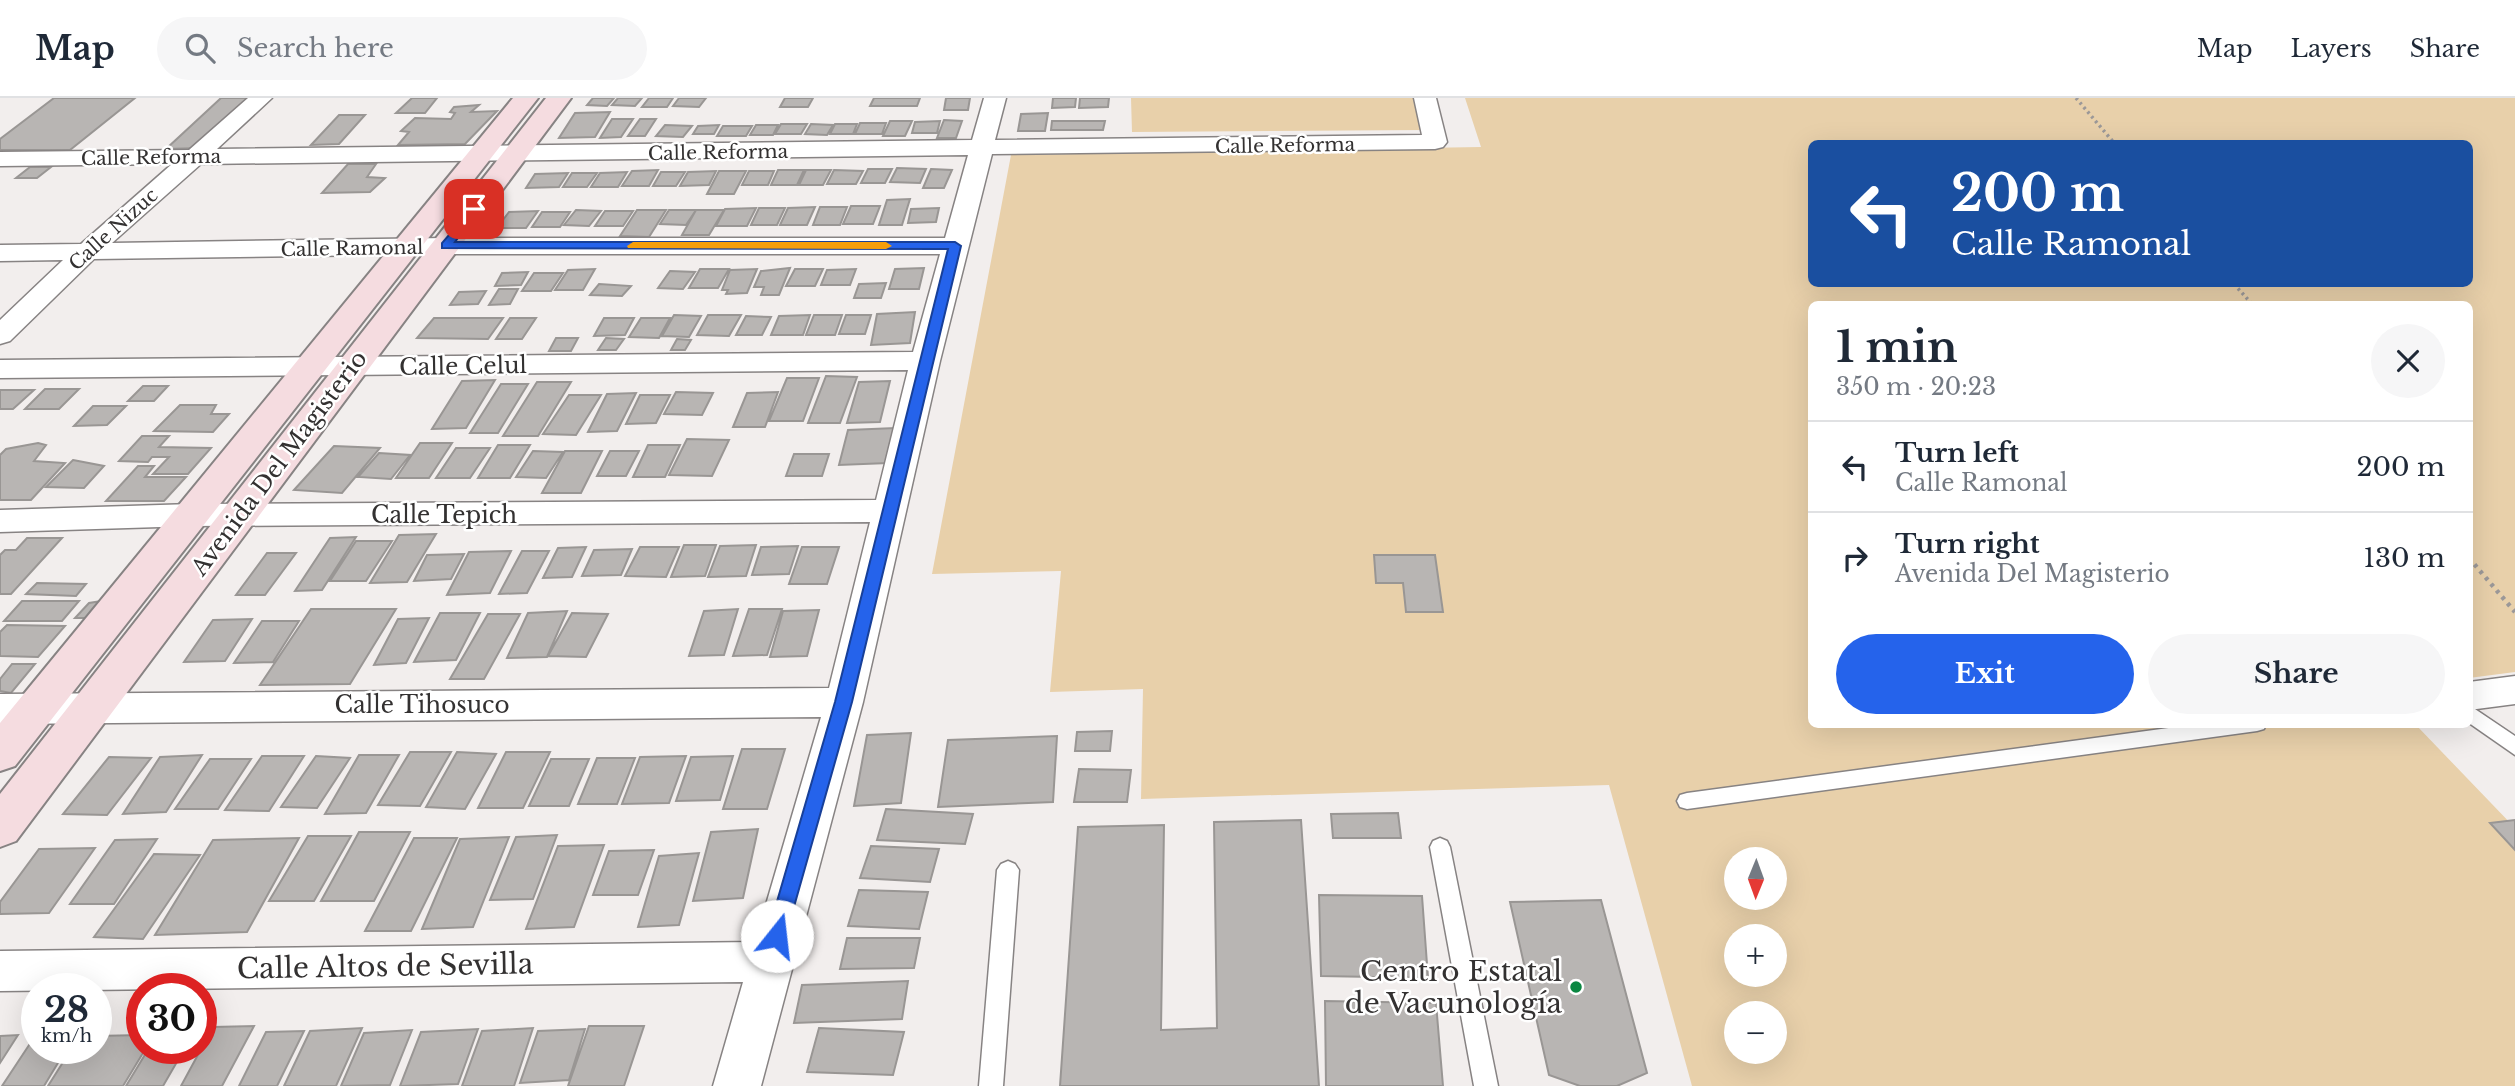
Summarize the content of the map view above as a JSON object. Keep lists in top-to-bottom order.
{
  "streets": {
    "street": [
      "Calle Reforma",
      "Calle Nizuc",
      "Calle Ramonal",
      "Calle Celul",
      "Avenida Del Magisterio",
      "Calle Tepich",
      "Calle Tihosuco",
      "Calle Altos de Sevilla"
    ]
  },
  "crossings": [
    ["Calle Reforma", "Calle Nizuc"],
    ["Calle Reforma", "Avenida Del Magisterio"],
    ["Calle Nizuc", "Calle Ramonal"],
    ["Calle Ramonal", "Avenida Del Magisterio"],
    ["Calle Celul", "Avenida Del Magisterio"],
    ["Avenida Del Magisterio", "Calle Tepich"],
    ["Avenida Del Magisterio", "Calle Tihosuco"]
  ],
  "places": ["Centro Estatal de Vacunología"],
  "north": "bottom",
  "page": {
    "header": "Map",
    "search": "Search here",
    "nav": ["Map", "Layers", "Share"],
    "turn": ["200 m", "Calle Ramonal"],
    "heading": ["1 min", "350 m · 20:23"],
    "list": [
      {
        "name": "Turn left",
        "note": "Calle Ramonal",
        "value": "200 m"
      },
      {
        "name": "Turn right",
        "note": "Avenida Del Magisterio",
        "value": "130 m"
      }
    ],
    "buttons": ["Exit", "Share"],
    "map_buttons": ["+", "−"],
    "speed": "28 km/h",
    "limit": "30"
  }
}
